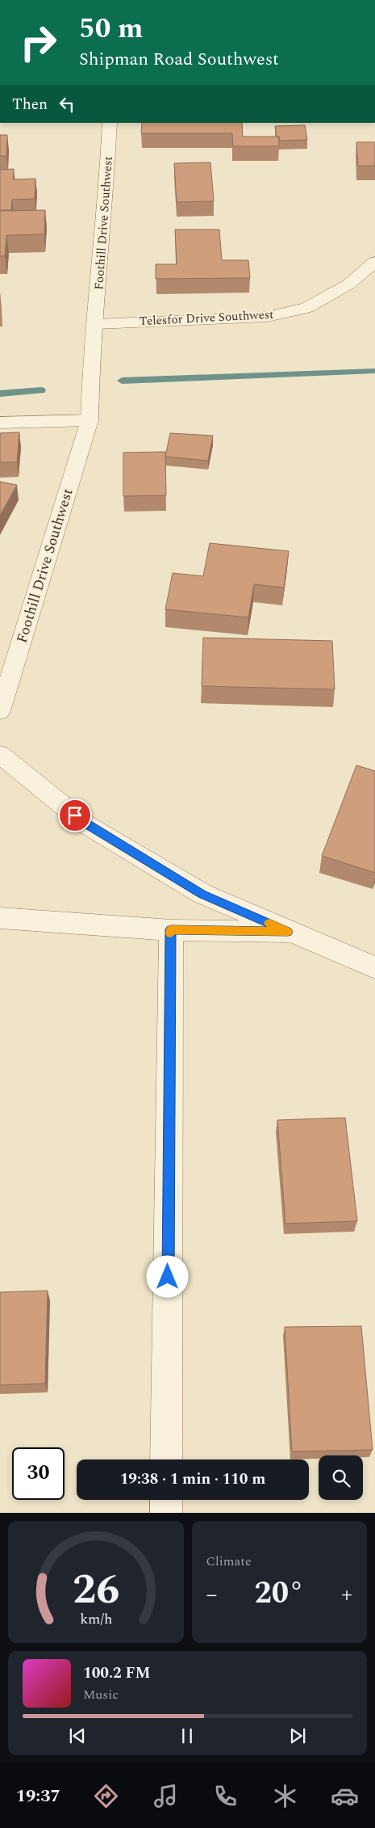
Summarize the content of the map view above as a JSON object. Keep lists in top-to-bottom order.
{
  "streets": {
    "street": ["Foothill Drive Southwest", "Telesfor Drive Southwest"]
  },
  "crossings": [
    ["Foothill Drive Southwest", "Telesfor Drive Southwest"]
  ],
  "page": {
    "turn": ["50 m", "Shipman Road Southwest"],
    "then": "Then",
    "limit": "30",
    "trip": "19:38 · 1 min · 110 m",
    "tile": "Climate",
    "heat": ["−", "20°", "+"],
    "song": ["100.2 FM", "Music"],
    "tabs": "19:37",
    "gauge": ["26", "km/h"]
  }
}
